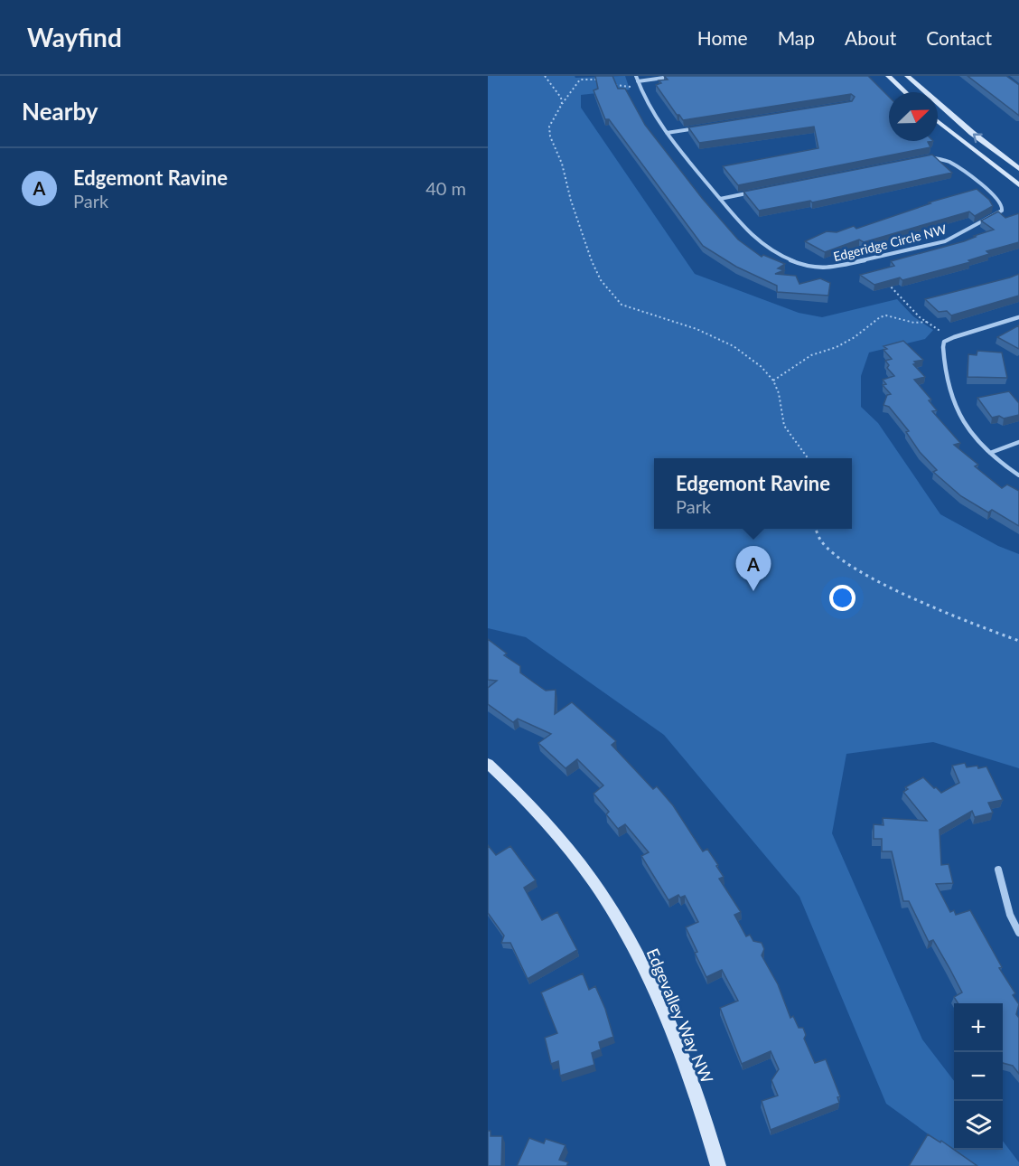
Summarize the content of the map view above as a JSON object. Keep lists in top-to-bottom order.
{
  "streets": {
    "main road": ["Edgevalley Way NW"],
    "street": ["Edgeridge Circle NW"]
  },
  "north": "top right",
  "page": {
    "header": "Wayfind",
    "nav": [
      "Home",
      "Map",
      "About",
      "Contact"
    ],
    "heading": "Nearby",
    "list": [
      {
        "mark": "A",
        "name": "Edgemont Ravine",
        "note": "Park",
        "value": "40 m"
      }
    ],
    "popup": ["Edgemont Ravine", "Park"],
    "pins": "A",
    "map_buttons": ["+", "−"]
  }
}
